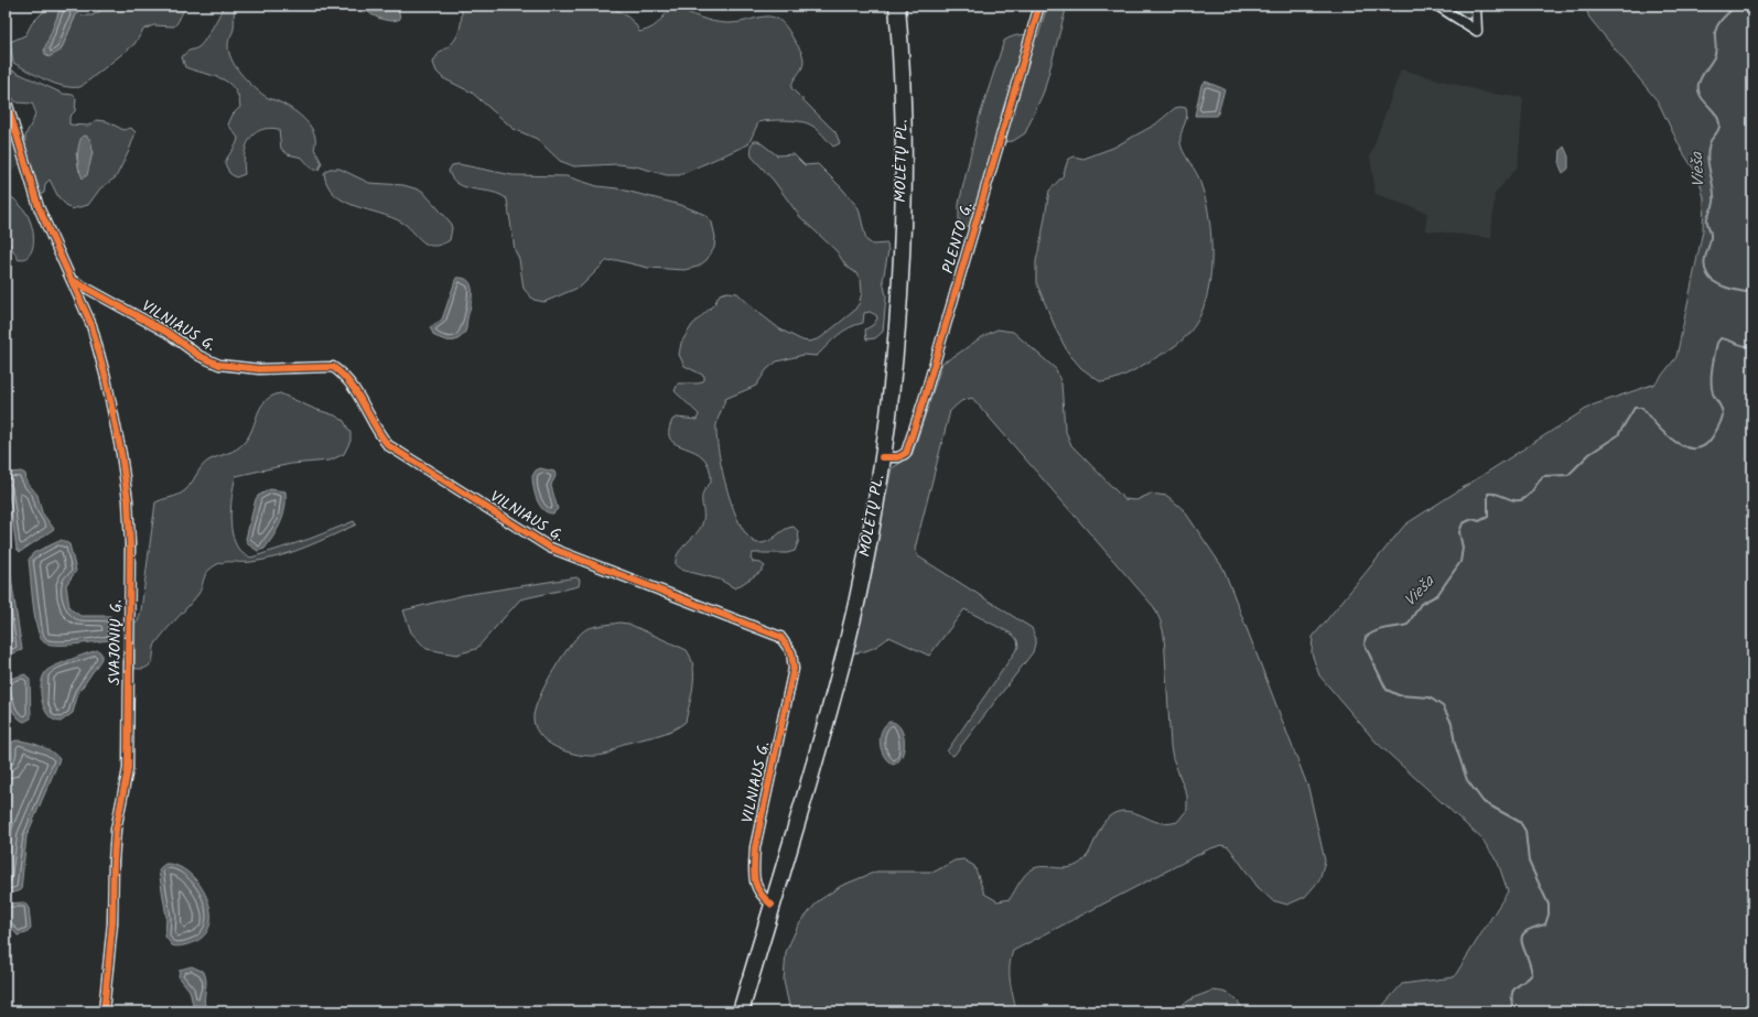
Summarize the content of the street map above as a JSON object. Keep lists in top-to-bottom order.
{
  "streets": {
    "highway": ["MOLĖTŲ PL."],
    "street": ["PLENTO G.", "VILNIAUS G.", "SVAJONIŲ G."]
  },
  "crossings": [
    ["MOLĖTŲ PL.", "PLENTO G."],
    ["MOLĖTŲ PL.", "VILNIAUS G."],
    ["VILNIAUS G.", "SVAJONIŲ G."]
  ],
  "water": ["Vieša"]
}
